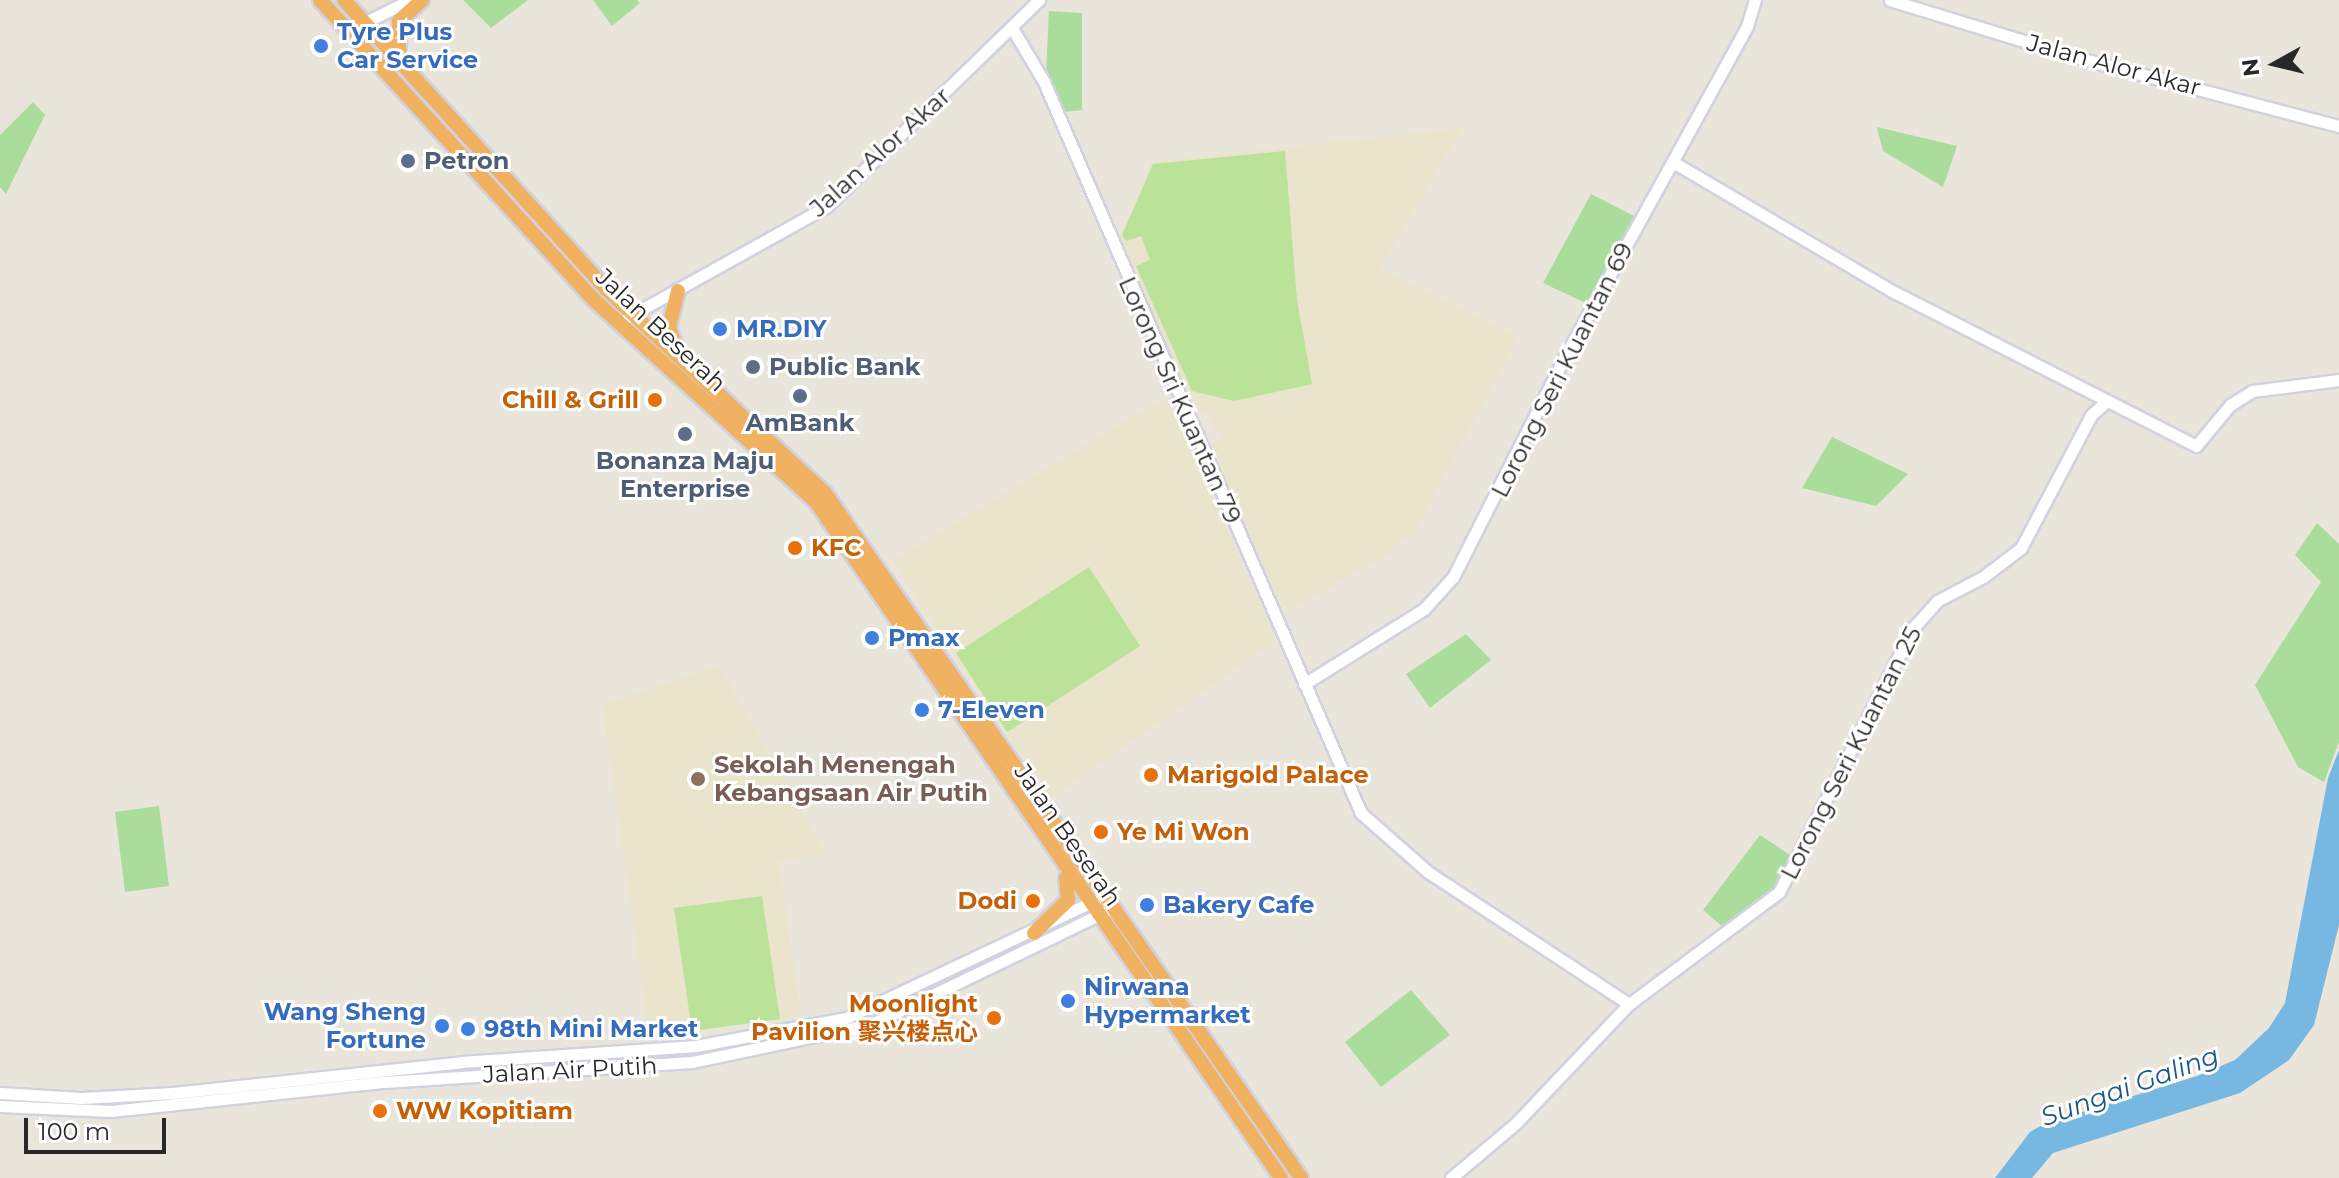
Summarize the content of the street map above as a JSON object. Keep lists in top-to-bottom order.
{
  "streets": {
    "highway": ["Jalan Beserah"],
    "street": [
      "Jalan Alor Akar",
      "Lorong Seri Kuantan 69",
      "Lorong Sri Kuantan 79",
      "Lorong Seri Kuantan 25",
      "Jalan Air Putih"
    ]
  },
  "crossings": [
    ["Jalan Alor Akar", "Jalan Beserah"],
    ["Jalan Alor Akar", "Lorong Sri Kuantan 79"],
    ["Jalan Beserah", "Jalan Air Putih"],
    ["Lorong Seri Kuantan 69", "Lorong Sri Kuantan 79"],
    ["Lorong Sri Kuantan 79", "Lorong Seri Kuantan 25"]
  ],
  "water": ["Sungai Galing"],
  "places": [
    "Tyre Plus Car Service",
    "Petron",
    "MR.DIY",
    "Public Bank",
    "AmBank",
    "Chill & Grill",
    "Bonanza Maju Enterprise",
    "KFC",
    "Pmax",
    "7-Eleven",
    "Marigold Palace",
    "Sekolah Menengah Kebangsaan Air Putih",
    "Ye Mi Won",
    "Dodi",
    "Bakery Cafe",
    "Nirwana Hypermarket",
    "Moonlight Pavilion 聚兴楼点心",
    "Wang Sheng Fortune",
    "98th Mini Market",
    "WW Kopitiam"
  ],
  "scale_bar": "100 m",
  "north": "left"
}
